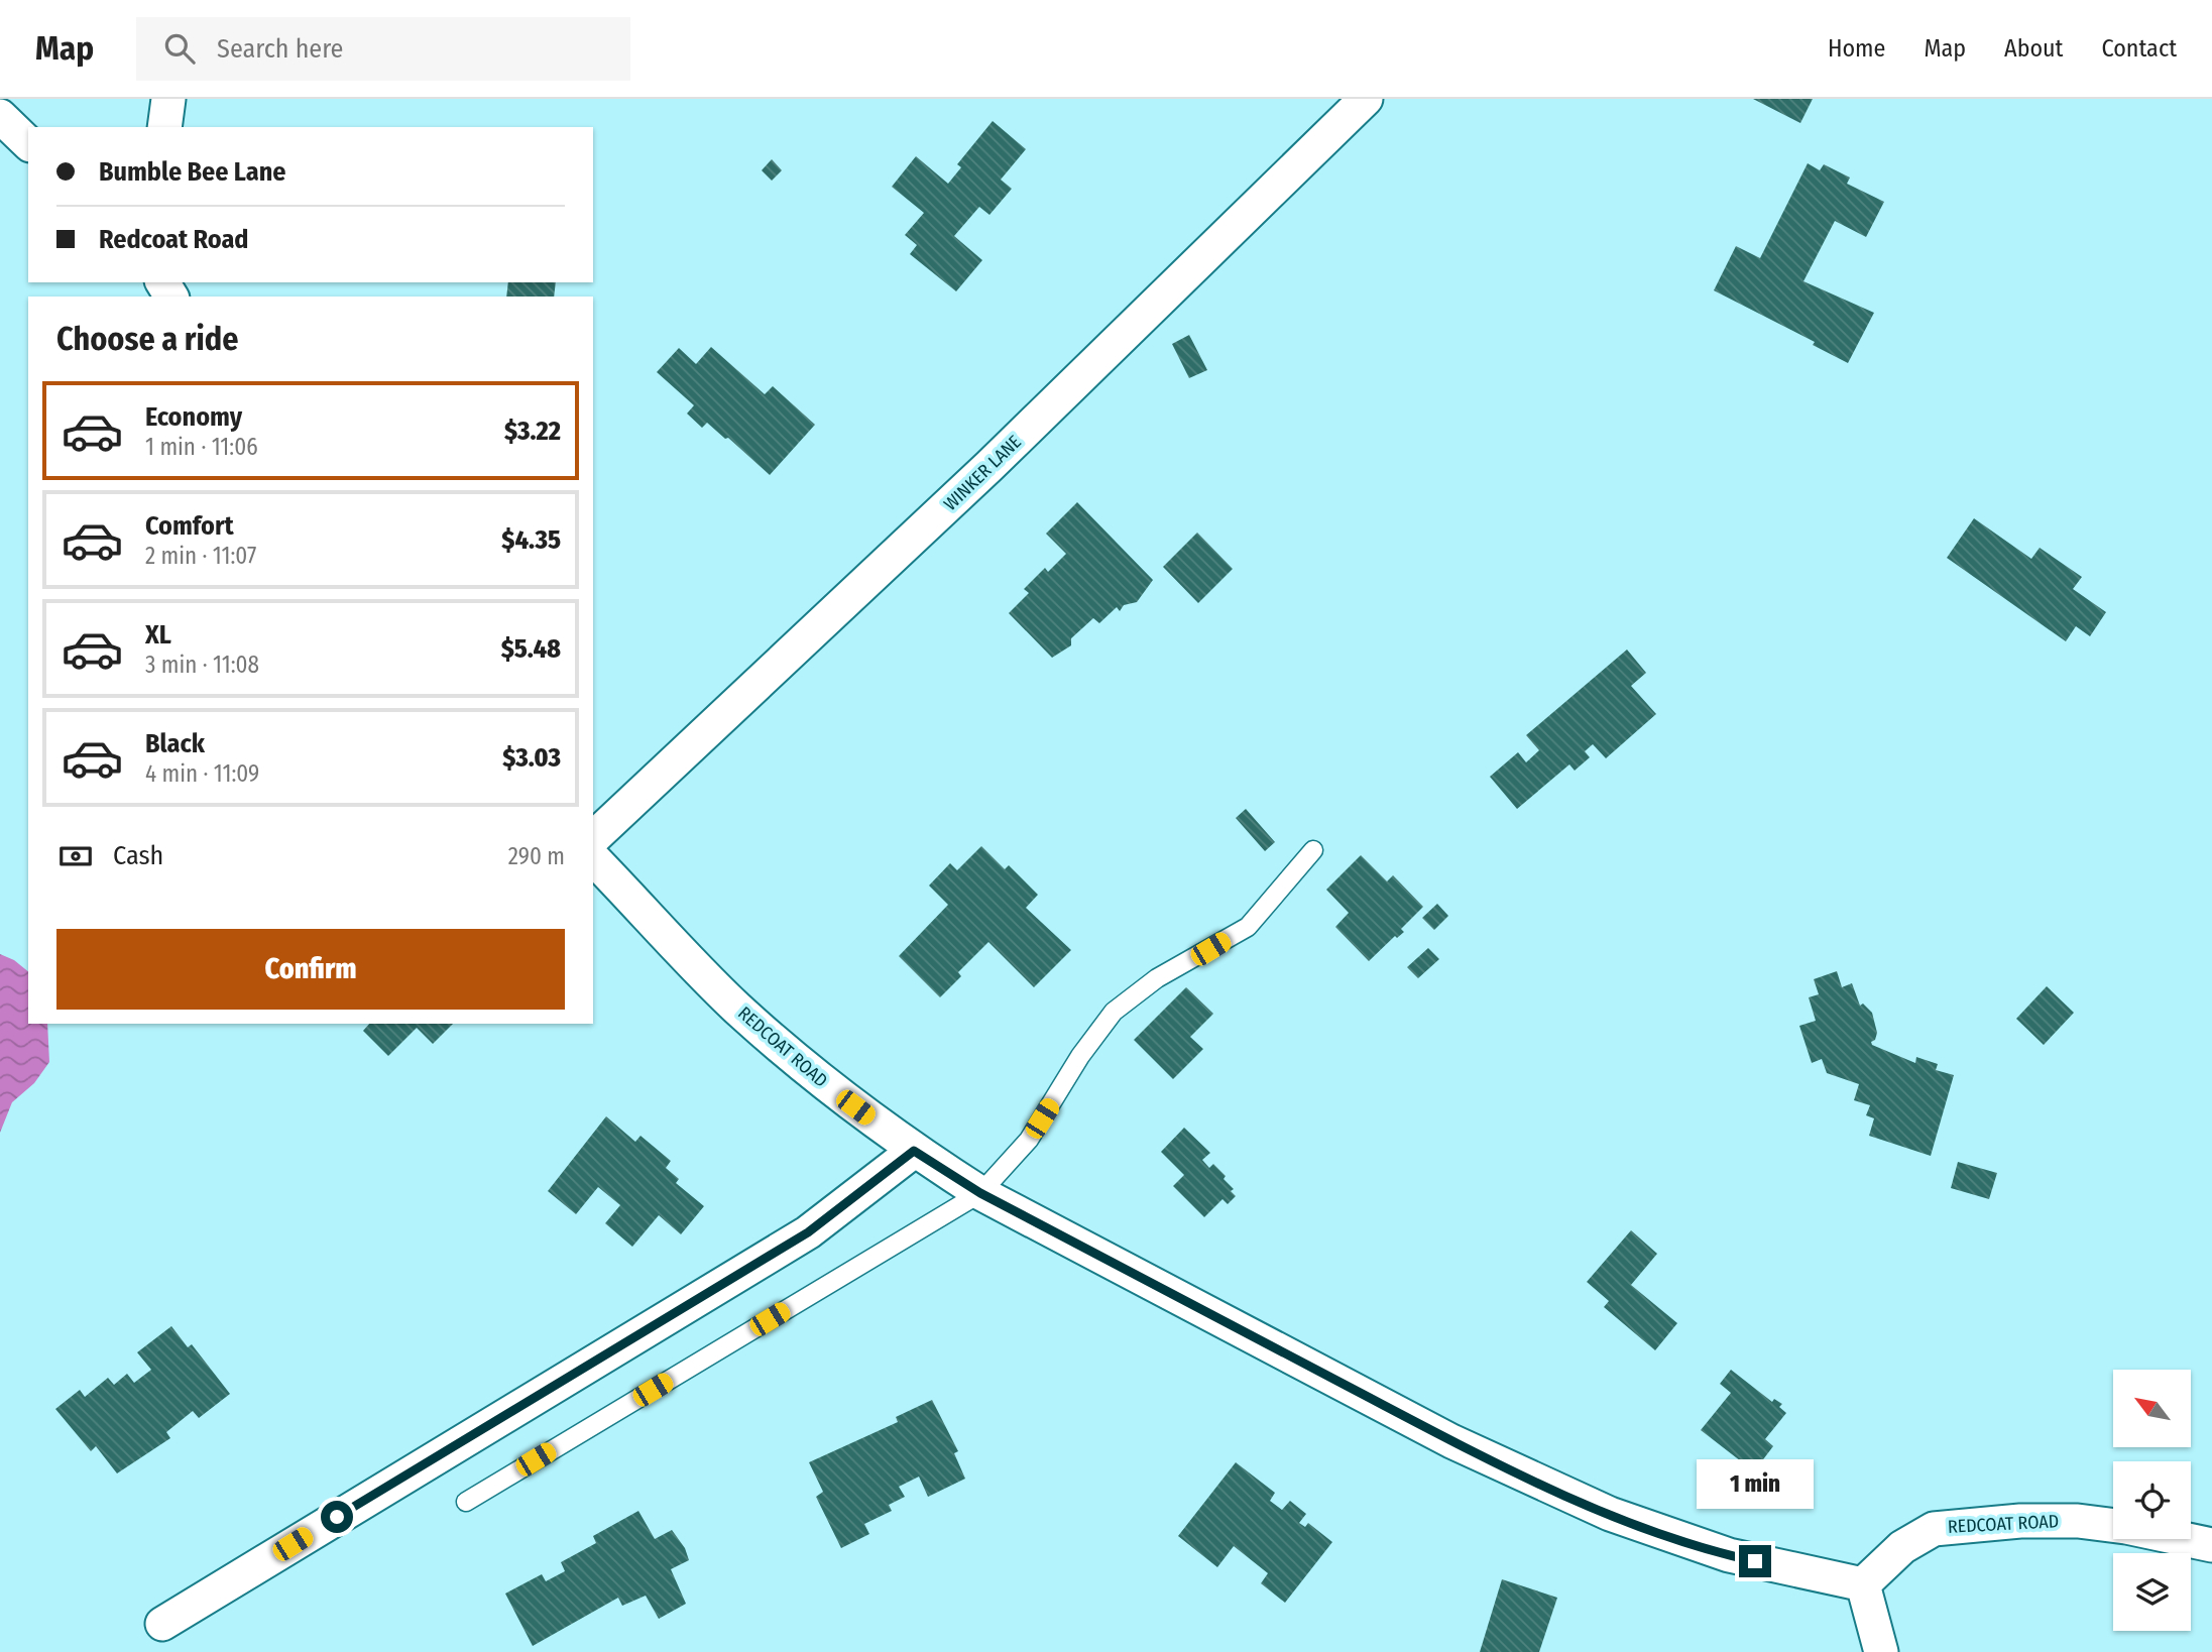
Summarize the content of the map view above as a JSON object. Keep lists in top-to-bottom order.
{
  "streets": {
    "street": ["WINKER LANE", "REDCOAT ROAD"]
  },
  "north": "top left",
  "page": {
    "header": "Map",
    "search": "Search here",
    "nav": [
      "Home",
      "Map",
      "About",
      "Contact"
    ],
    "banner": ["Bumble Bee Lane", "Redcoat Road"],
    "heading": "Choose a ride",
    "list": [
      {
        "name": "Economy",
        "note": "1 min · 11:06",
        "value": "$3.22"
      },
      {
        "name": "Comfort",
        "note": "2 min · 11:07",
        "value": "$4.35"
      },
      {
        "name": "XL",
        "note": "3 min · 11:08",
        "value": "$5.48"
      },
      {
        "name": "Black",
        "note": "4 min · 11:09",
        "value": "$3.03"
      }
    ],
    "pay": ["Cash", "290 m"],
    "buttons": "Confirm",
    "bubble": "1 min"
  }
}
